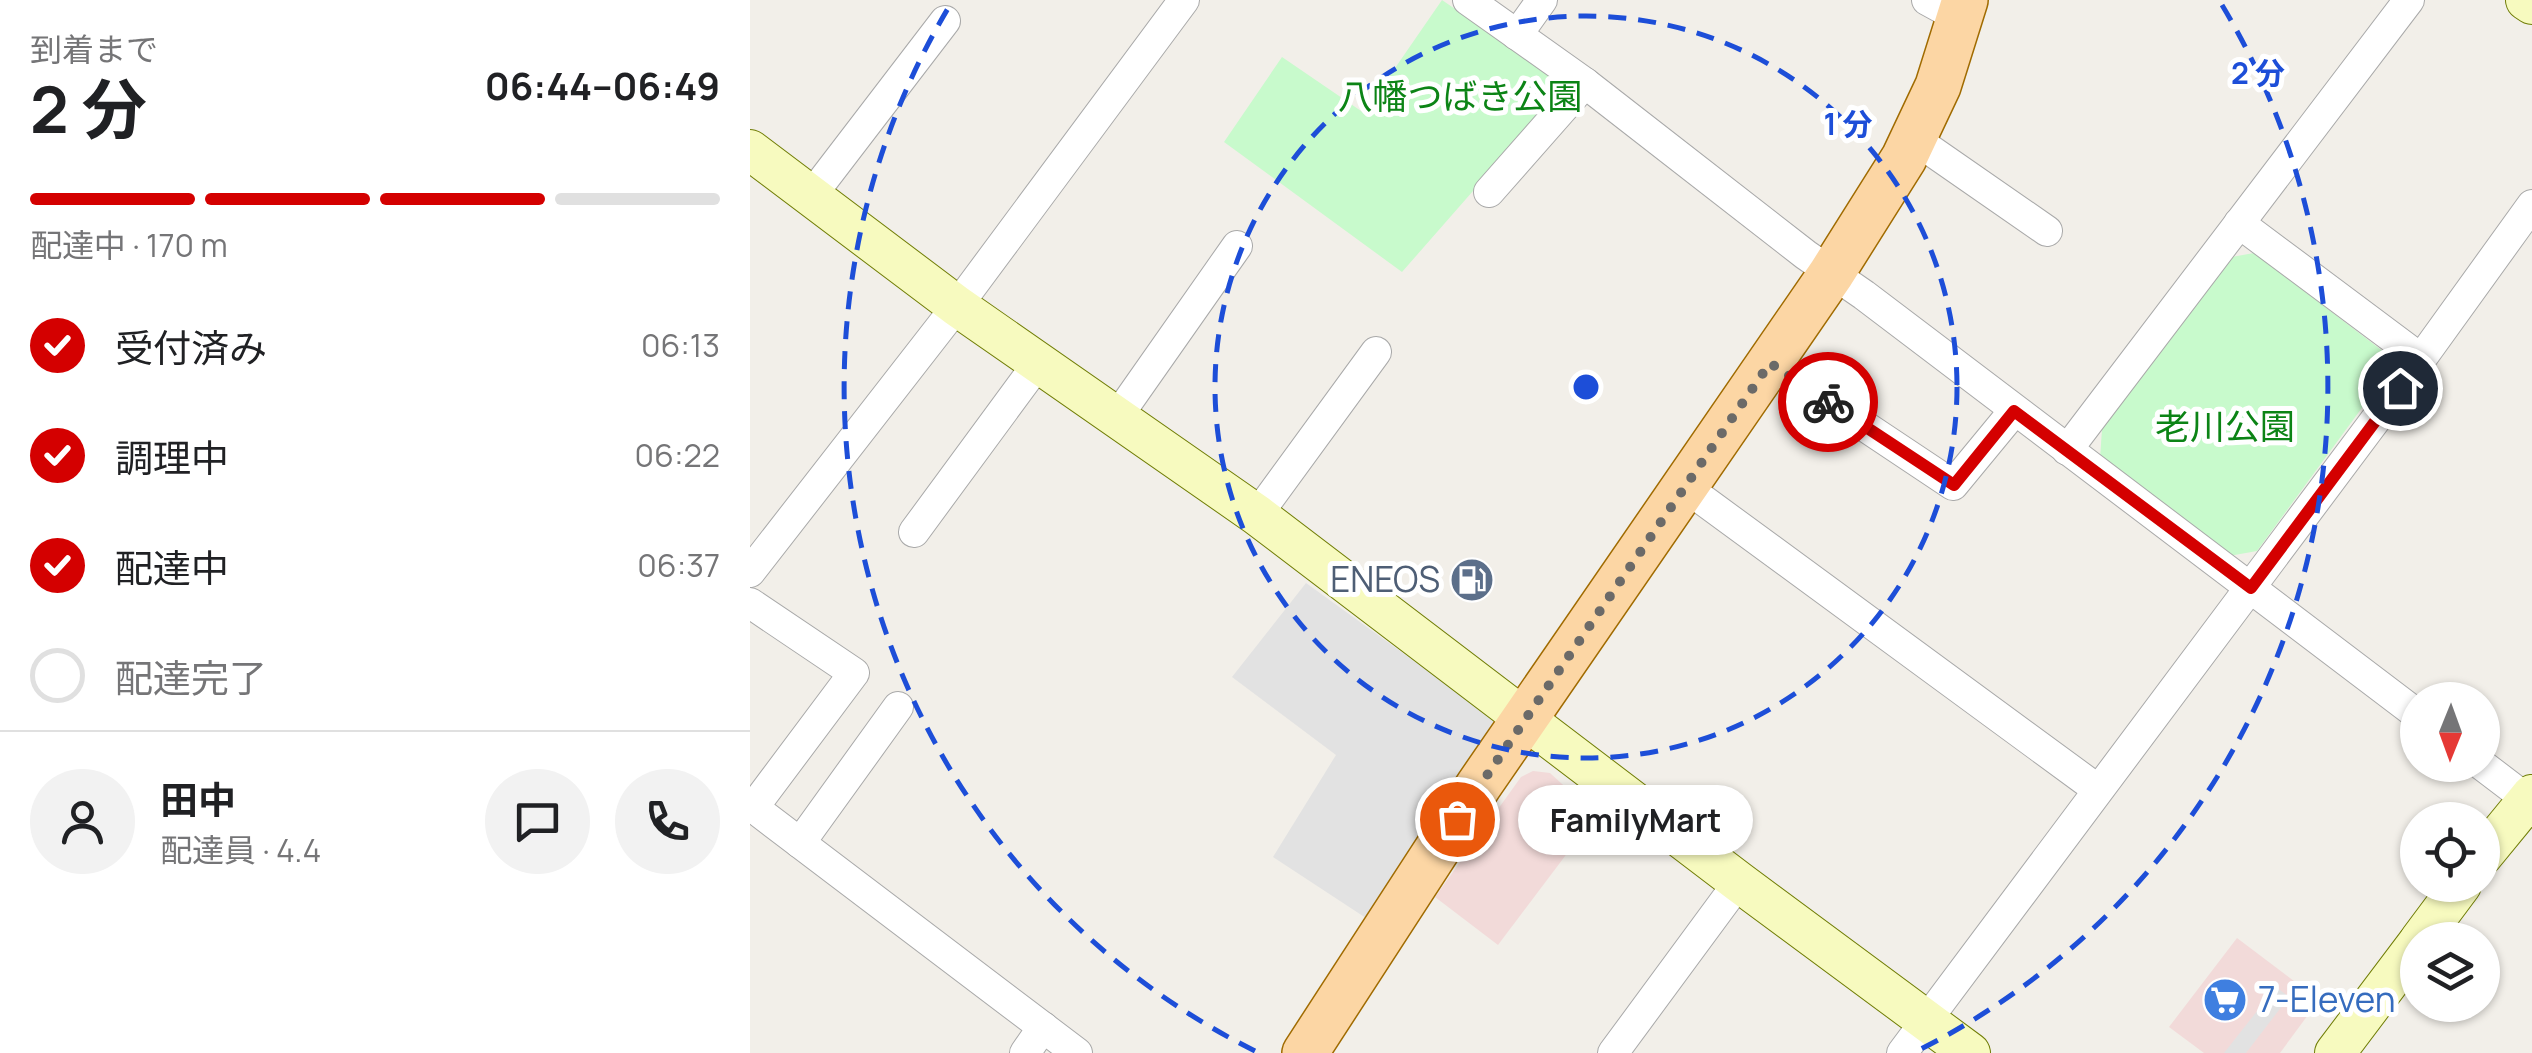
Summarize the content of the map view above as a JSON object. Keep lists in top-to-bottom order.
{
  "parks": ["八幡つばき公園", "老川公園"],
  "places": {
    "fuel station": ["ENEOS"],
    "other": ["FamilyMart"],
    "supermarket": ["7-Eleven"]
  },
  "north": "bottom",
  "page": {
    "heading": ["2 分", "到着まで", "06:44–06:49"],
    "panel": ["田中", "配達員 · 4.4"],
    "bar": "配達中 · 170 m",
    "list": [
      ["受付済み", "06:13"],
      ["調理中", "06:22"],
      ["配達中", "06:37"],
      "配達完了"
    ],
    "bubble": "FamilyMart"
  },
  "rings": ["2 分", "1 分"]
}
